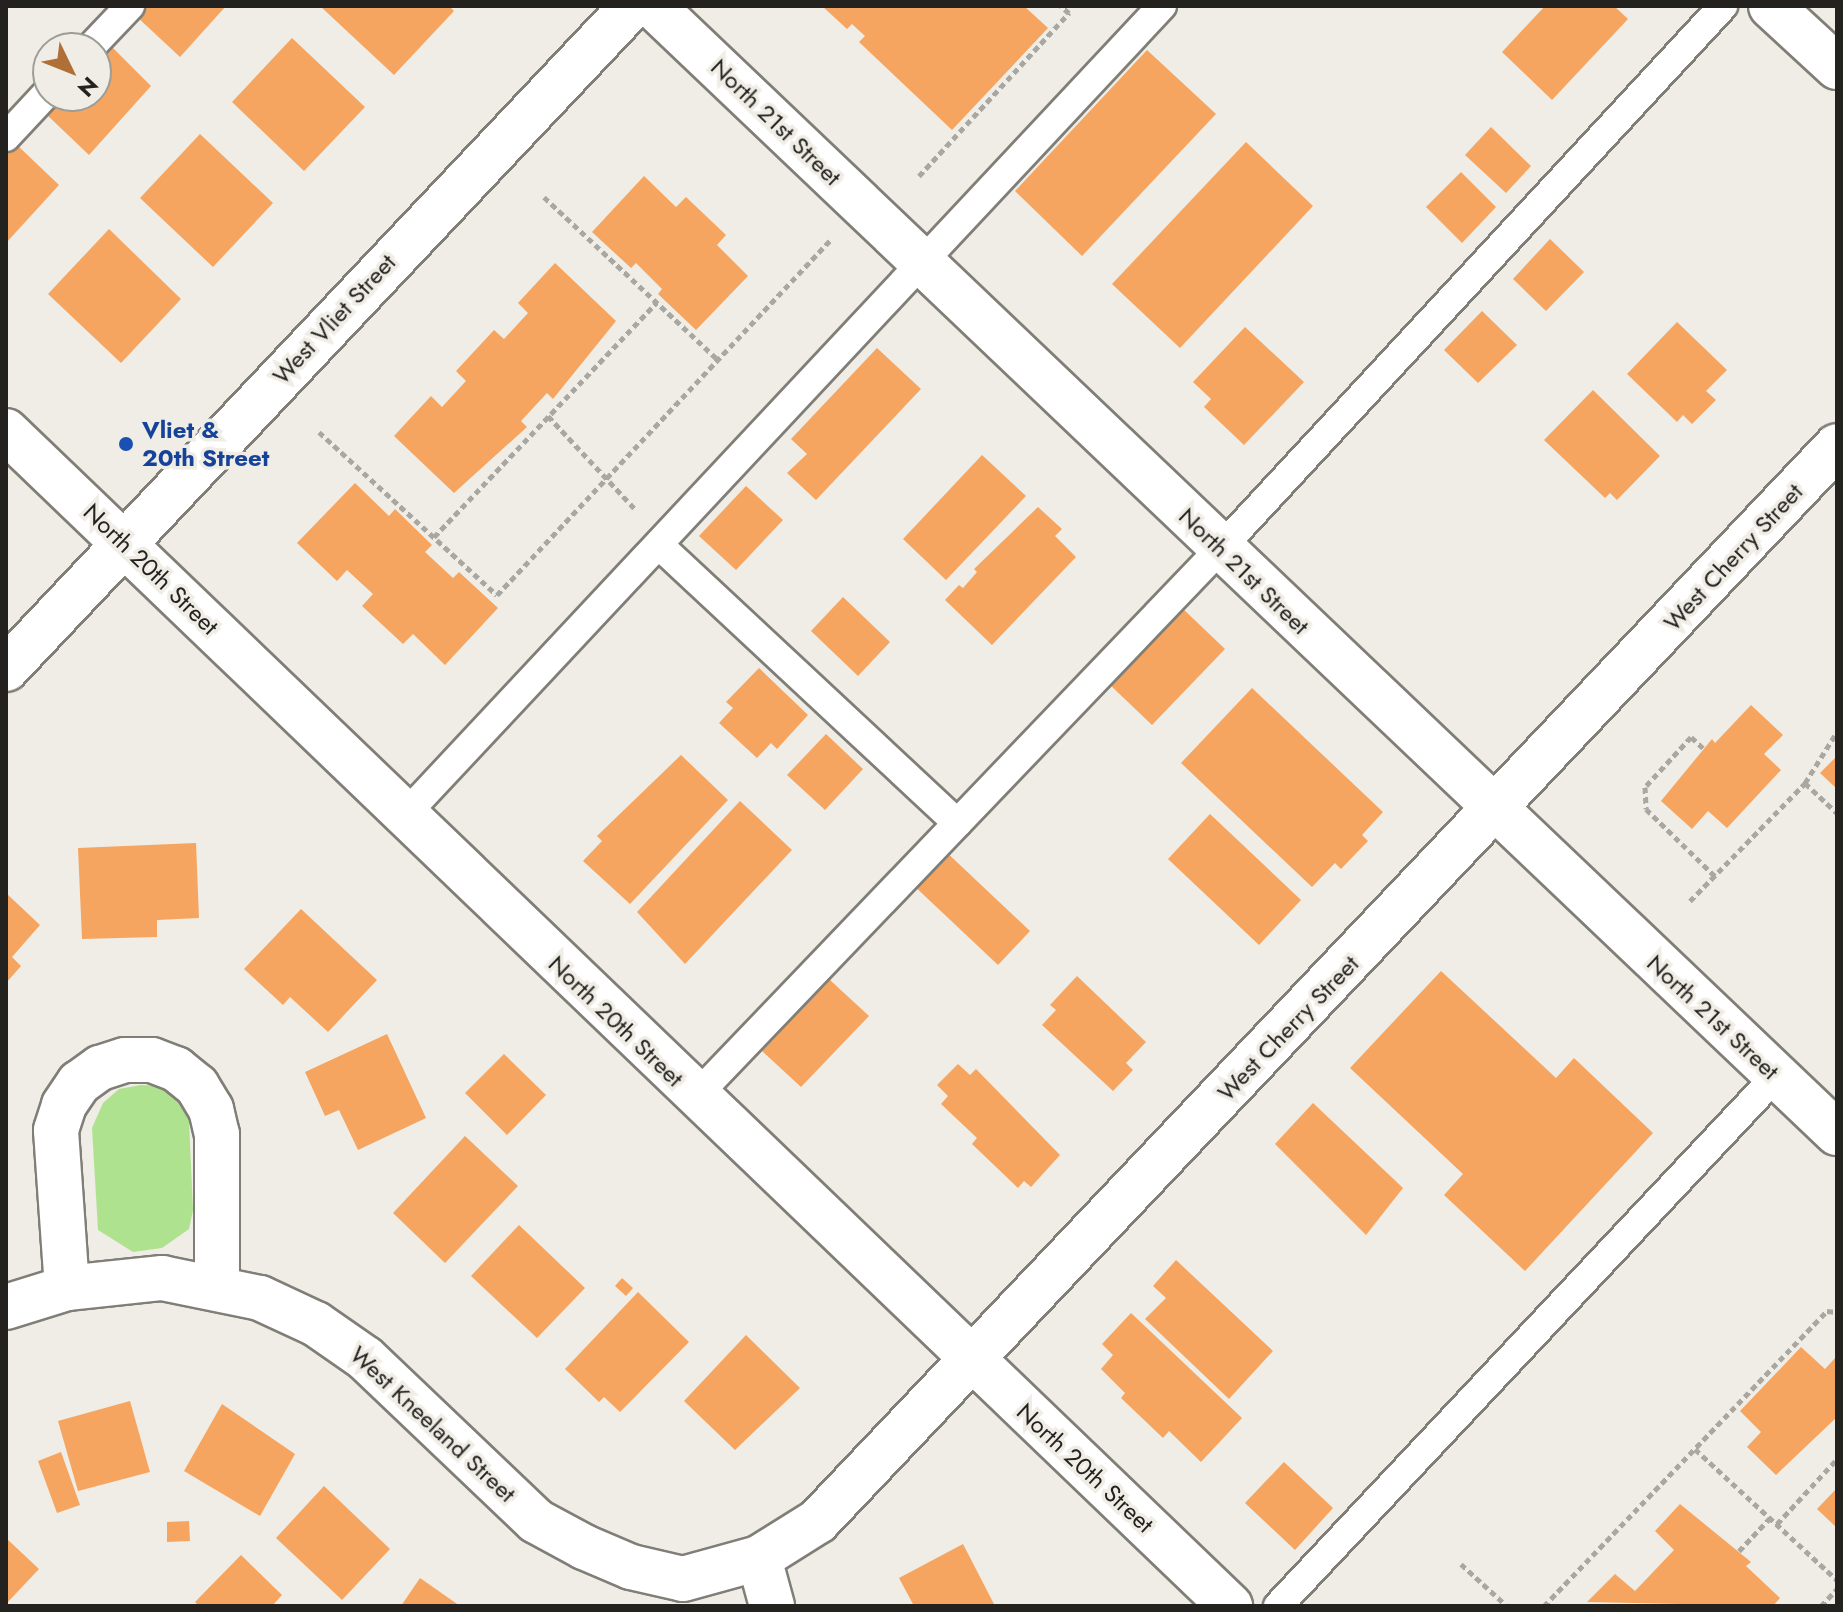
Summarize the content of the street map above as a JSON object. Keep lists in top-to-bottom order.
{
  "streets": {
    "street": [
      "North 21st Street",
      "West Vliet Street",
      "West Cherry Street",
      "North 20th Street",
      "West Kneeland Street"
    ]
  },
  "crossings": [
    ["North 21st Street", "West Cherry Street"],
    ["West Vliet Street", "North 20th Street"],
    ["West Cherry Street", "North 20th Street"],
    ["West Cherry Street", "West Kneeland Street"]
  ],
  "places": ["Vliet & 20th Street"],
  "north": "bottom right"
}
